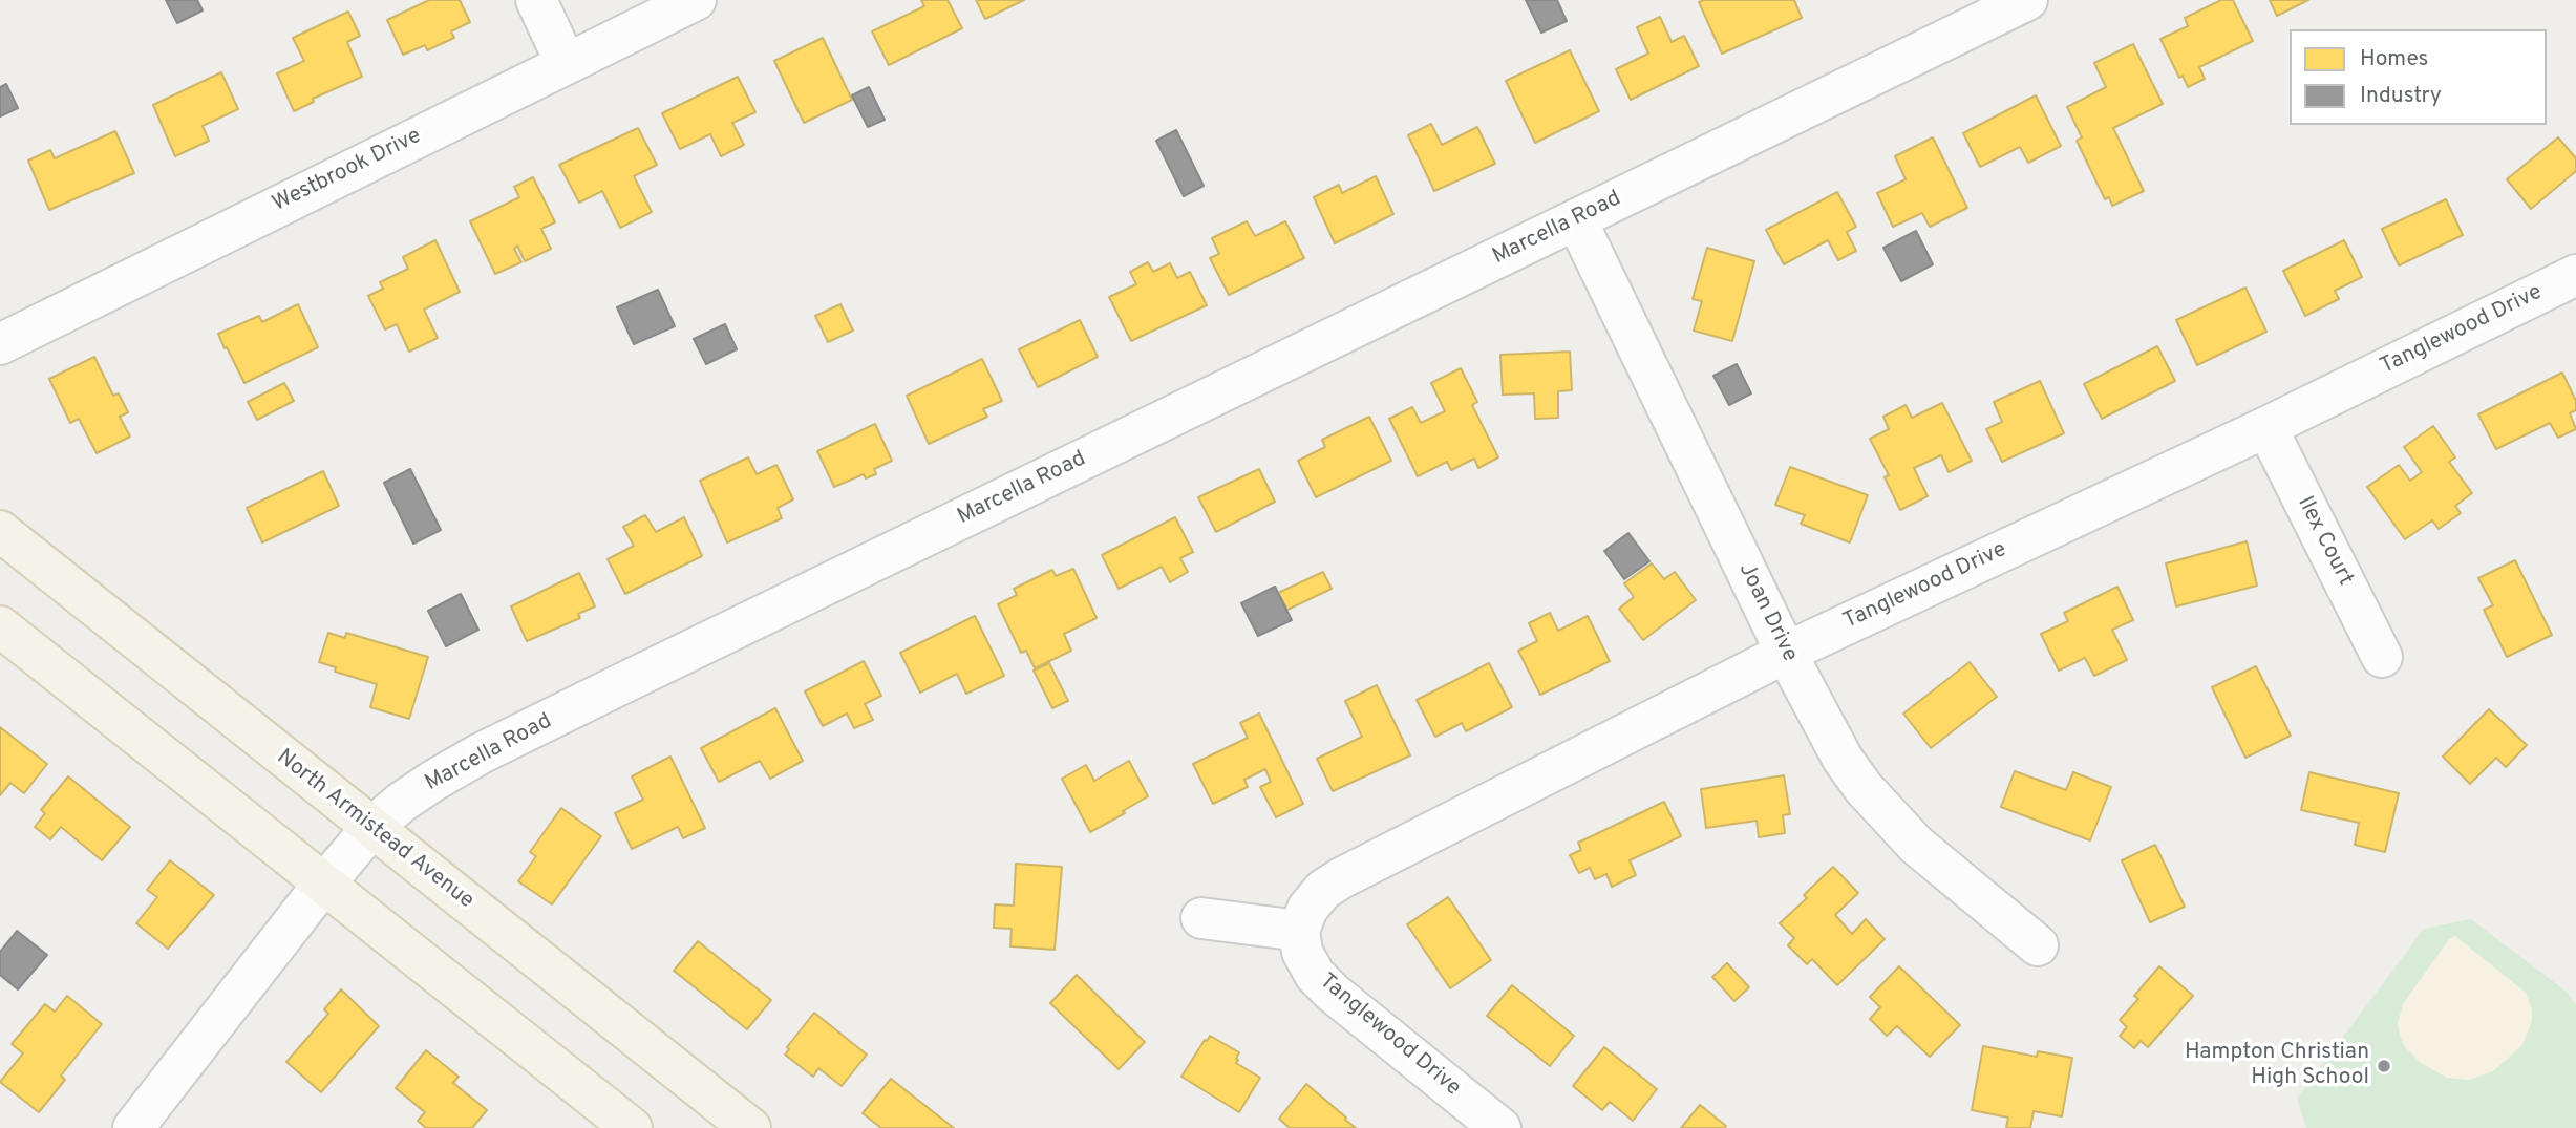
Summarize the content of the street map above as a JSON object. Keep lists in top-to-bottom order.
{
  "streets": {
    "main road": ["North Armistead Avenue"],
    "street": [
      "Westbrook Drive",
      "Marcella Road",
      "Tanglewood Drive",
      "Ilex Court",
      "Joan Drive"
    ]
  },
  "crossings": [
    ["Marcella Road", "Joan Drive"],
    ["Marcella Road", "North Armistead Avenue"],
    ["Tanglewood Drive", "Ilex Court"],
    ["Tanglewood Drive", "Joan Drive"]
  ],
  "places": ["Hampton Christian High School"],
  "legend": ["Homes", "Industry"]
}
